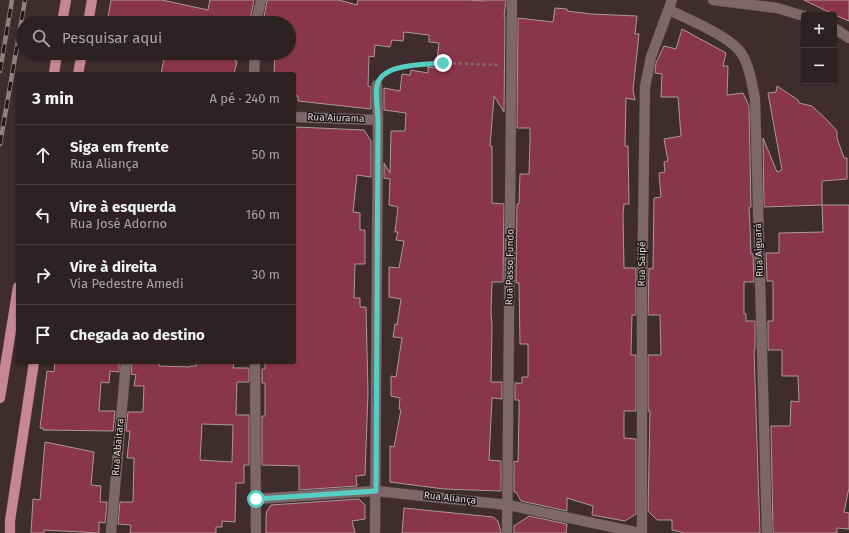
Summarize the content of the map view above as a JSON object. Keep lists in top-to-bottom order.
{
  "streets": {
    "street": [
      "Rua Aiurama",
      "Rua Aiguará",
      "Rua Saipé",
      "Rua Passo Fundo",
      "Rua Abaitara",
      "Rua Aliança"
    ]
  },
  "crossings": [
    ["Rua Aiguará", "Rua Saipé"],
    ["Rua Saipé", "Rua Aliança"],
    ["Rua Passo Fundo", "Rua Aliança"]
  ],
  "page": {
    "map_buttons": ["+", "−"],
    "search": "Pesquisar aqui",
    "heading": ["3 min", "A pé · 240 m"],
    "list": [
      ["Siga em frente", "Rua Aliança", "50 m"],
      ["Vire à esquerda", "Rua José Adorno", "160 m"],
      ["Vire à direita", "Via Pedestre Amedi", "30 m"],
      "Chegada ao destino"
    ]
  }
}
